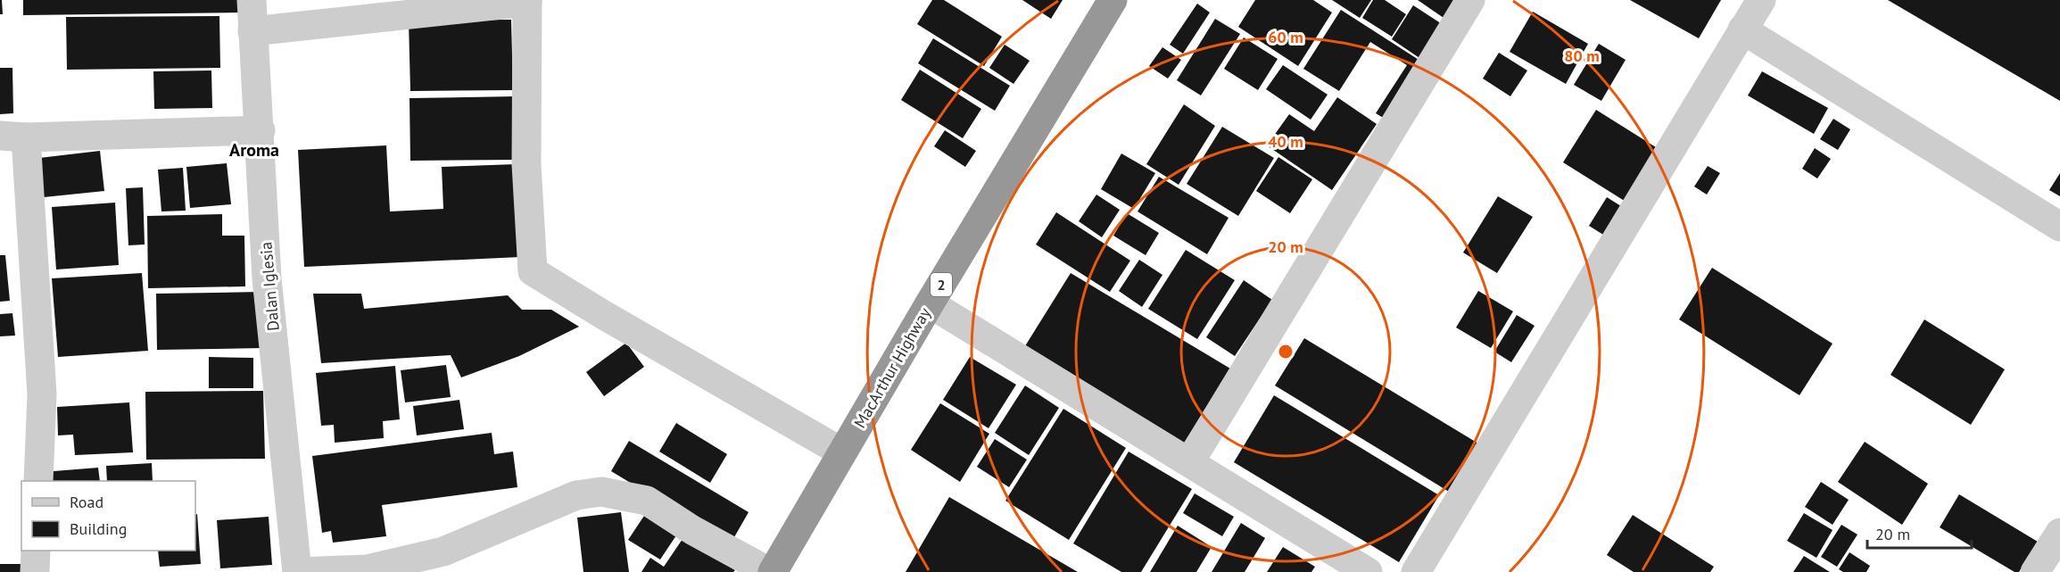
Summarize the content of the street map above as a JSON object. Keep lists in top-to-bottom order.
{
  "streets": {
    "highway": ["2", "MacArthur Highway"],
    "street": ["Dalan Iglesia"]
  },
  "districts": ["Aroma"],
  "legend": ["Road", "Building"],
  "scale_bar": "20 m",
  "rings": [
    "60 m",
    "80 m",
    "40 m",
    "20 m"
  ]
}
